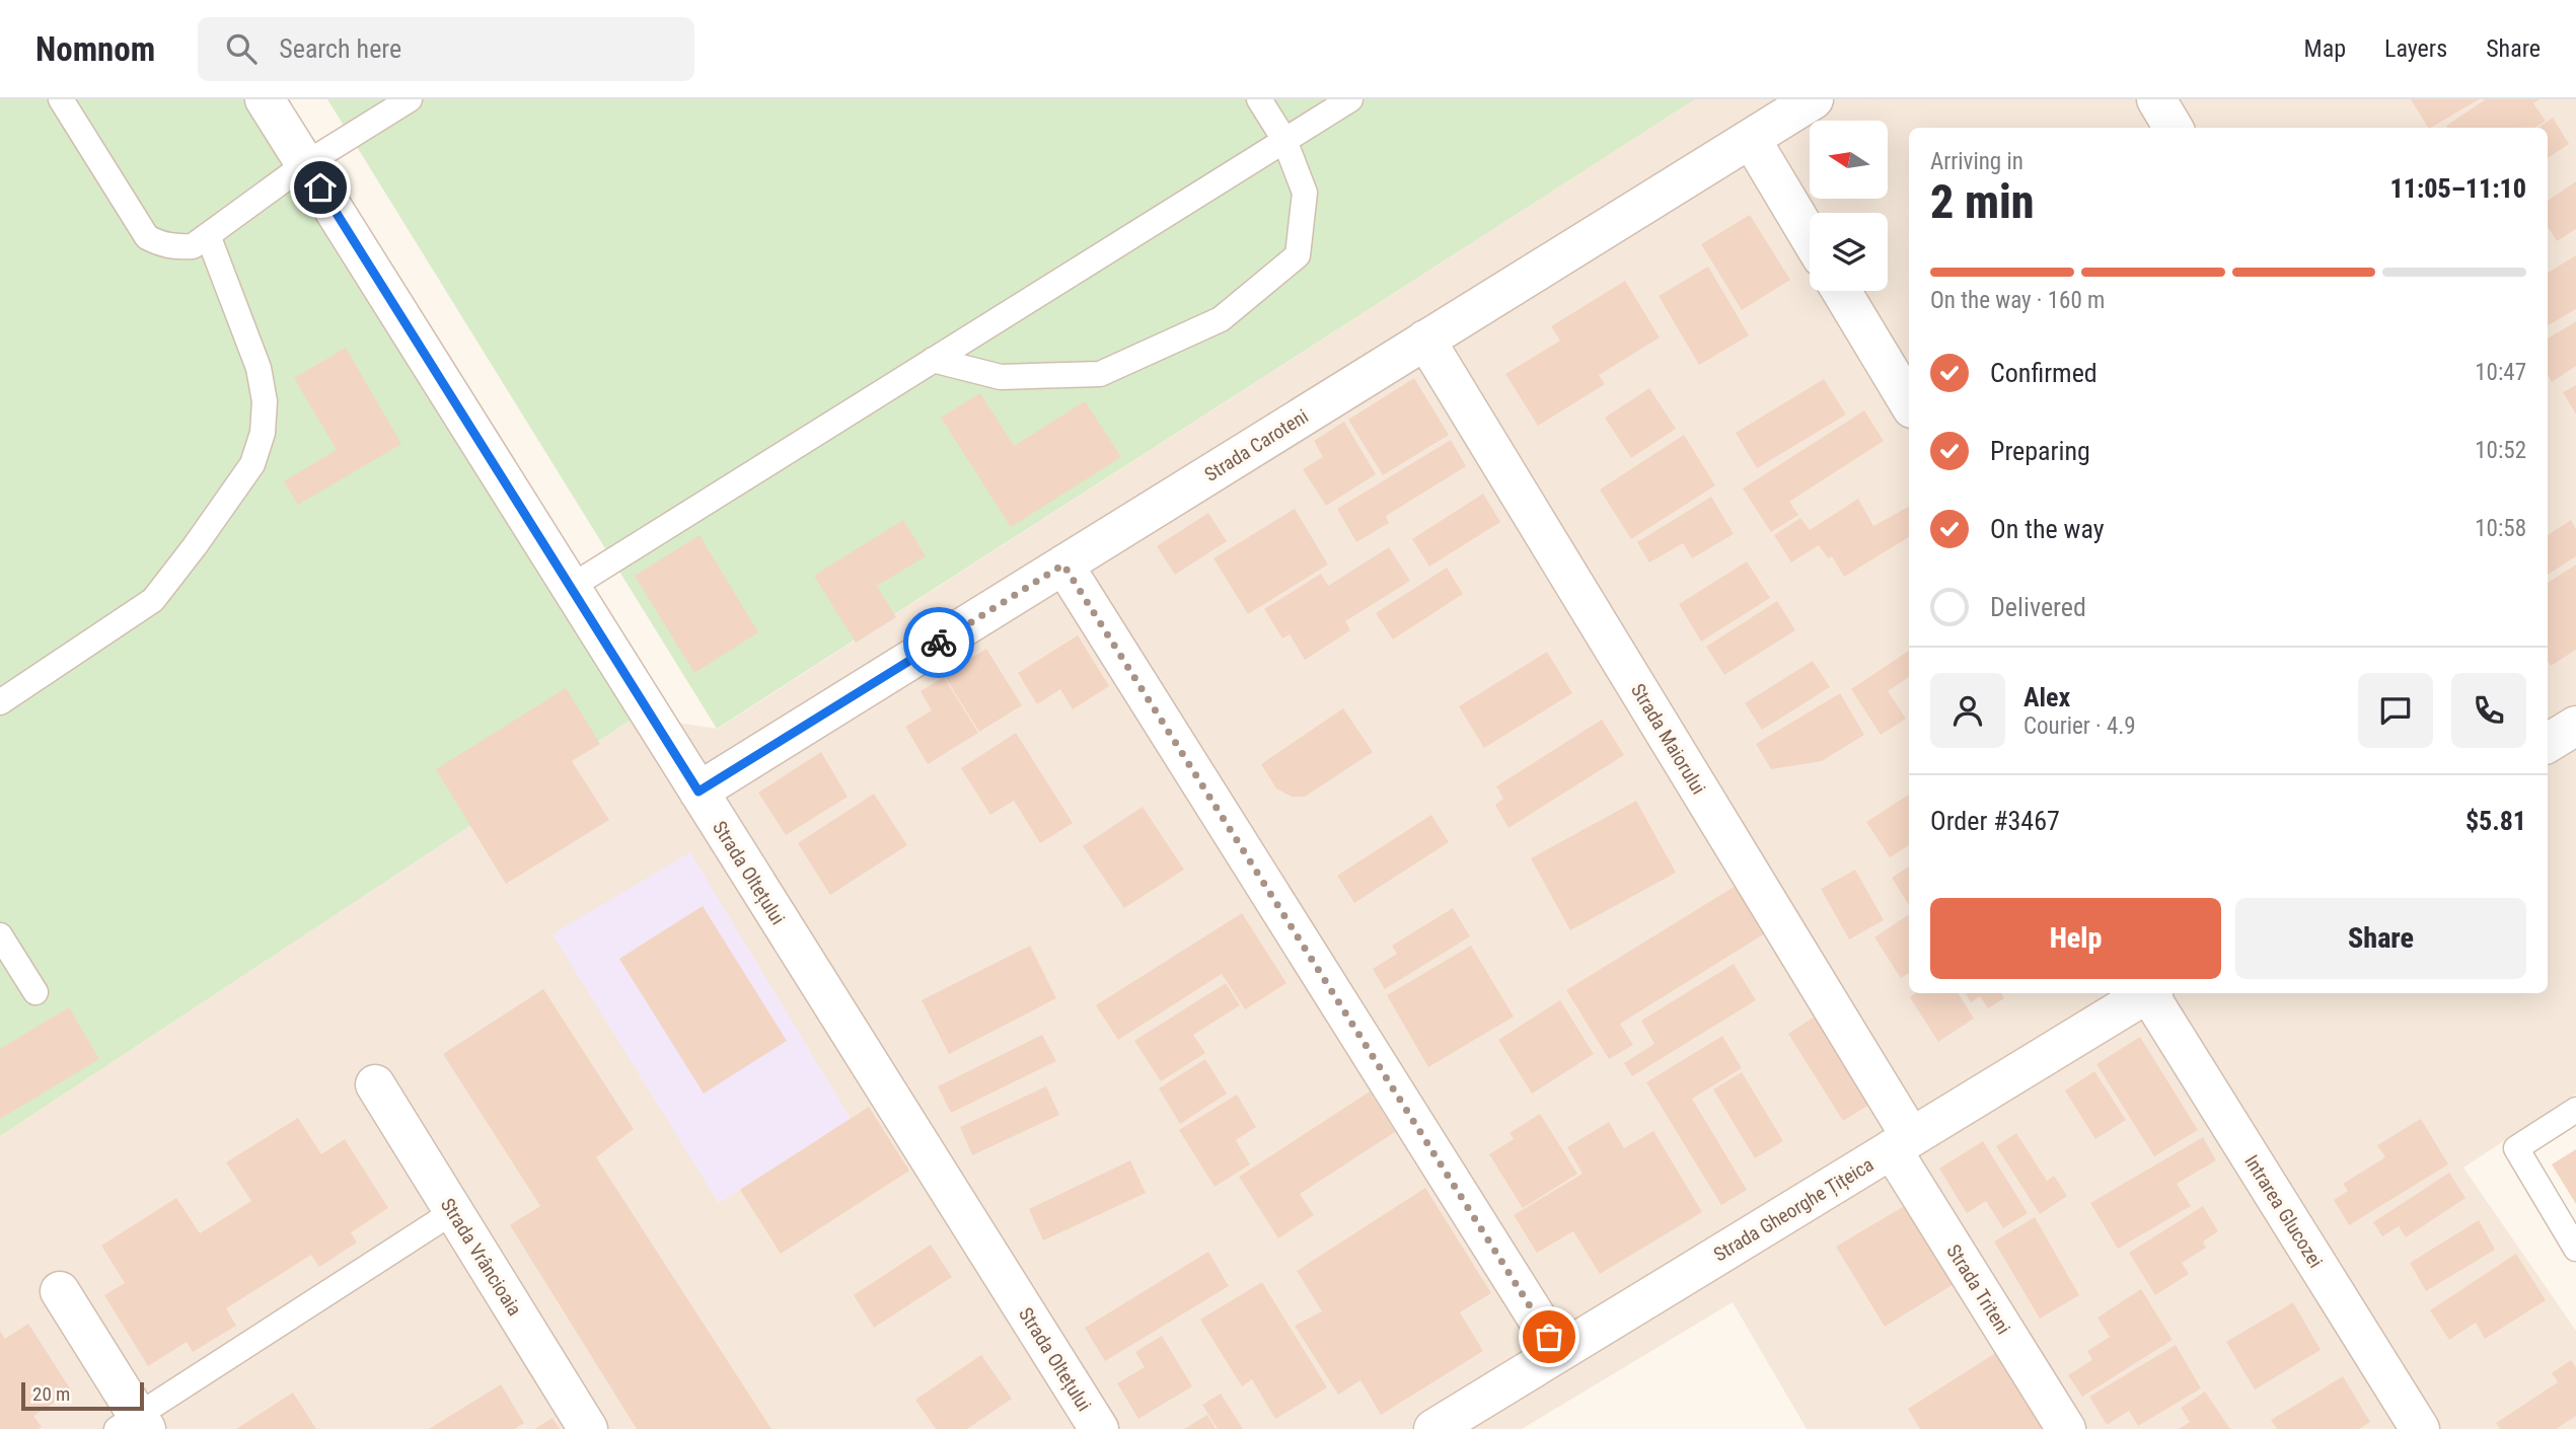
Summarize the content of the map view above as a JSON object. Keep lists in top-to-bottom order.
{
  "streets": {
    "street": [
      "Strada Caroteni",
      "Strada Maiorului",
      "Strada Oltețului",
      "Strada Gheorghe Țițeica",
      "Intrarea Glucozei",
      "Strada Vrâncioaia",
      "Strada Triteni"
    ]
  },
  "crossings": [
    ["Strada Caroteni", "Strada Maiorului"],
    ["Strada Caroteni", "Strada Oltețului"],
    ["Strada Maiorului", "Strada Gheorghe Țițeica"],
    ["Strada Maiorului", "Strada Triteni"],
    ["Strada Gheorghe Țițeica", "Strada Triteni"]
  ],
  "scale_bar": "20 m",
  "north": "left",
  "page": {
    "header": "Nomnom",
    "search": "Search here",
    "nav": ["Map", "Layers", "Share"],
    "heading": ["2 min", "Arriving in", "11:05–11:10"],
    "panel": [
      "Alex",
      "Courier · 4.9",
      "Order #3467",
      "$5.81"
    ],
    "bar": "On the way · 160 m",
    "list": [
      ["Confirmed", "10:47"],
      ["Preparing", "10:52"],
      ["On the way", "10:58"],
      "Delivered"
    ],
    "buttons": ["Help", "Share"],
    "scale": "20 m"
  }
}
